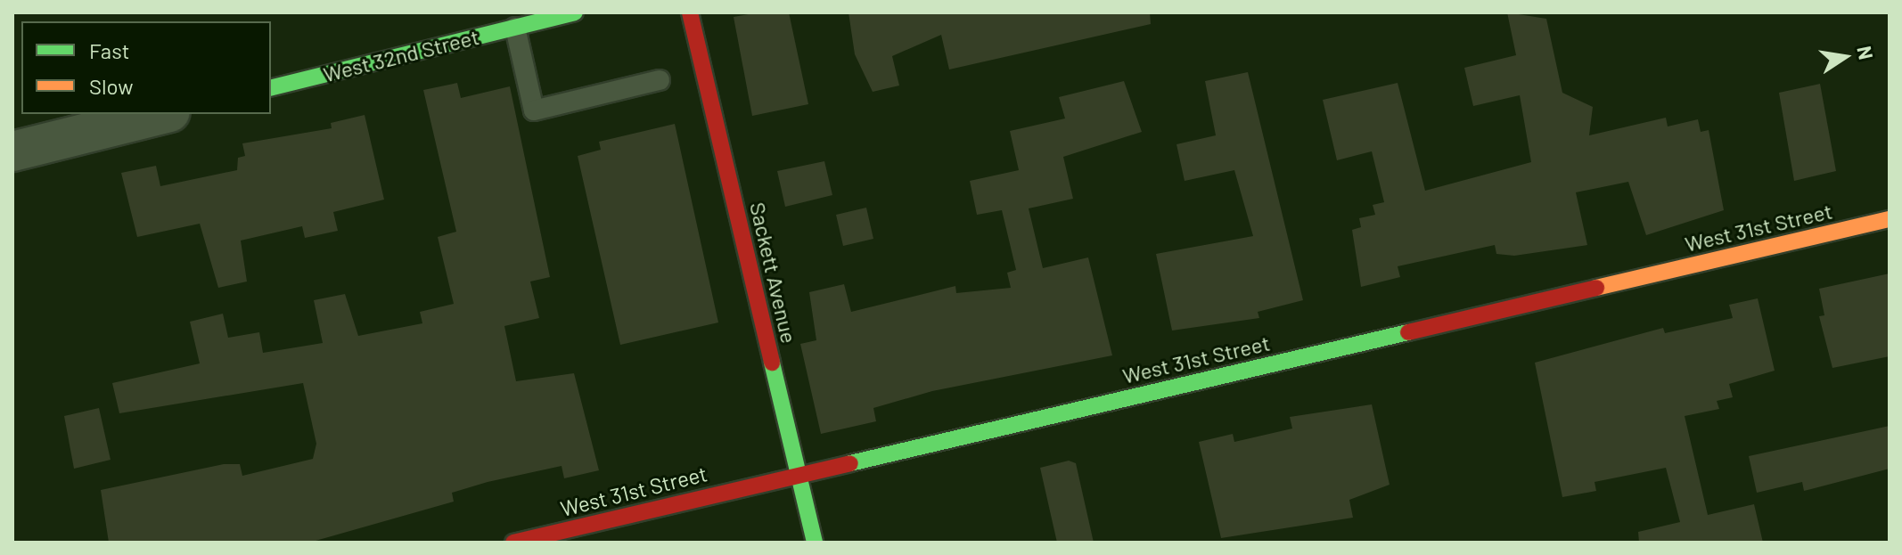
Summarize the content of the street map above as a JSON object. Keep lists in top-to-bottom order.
{
  "streets": {
    "street": ["West 32nd Street", "West 31st Street", "Sackett Avenue"]
  },
  "crossings": [
    ["West 31st Street", "Sackett Avenue"]
  ],
  "legend": ["Fast", "Slow"],
  "north": "right"
}
